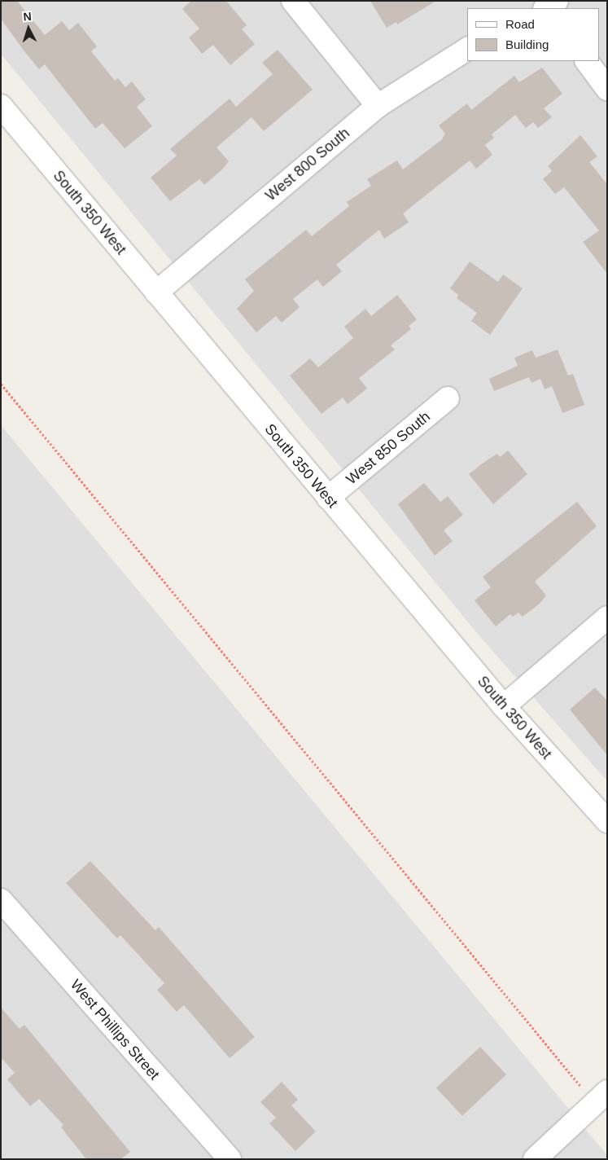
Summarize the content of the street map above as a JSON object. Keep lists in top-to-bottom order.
{
  "streets": {
    "street": [
      "West 800 South",
      "South 350 West",
      "West 850 South",
      "West Phillips Street"
    ]
  },
  "crossings": [
    ["West 800 South", "South 350 West"],
    ["South 350 West", "West 850 South"]
  ],
  "legend": ["Road", "Building"],
  "north": "top"
}
